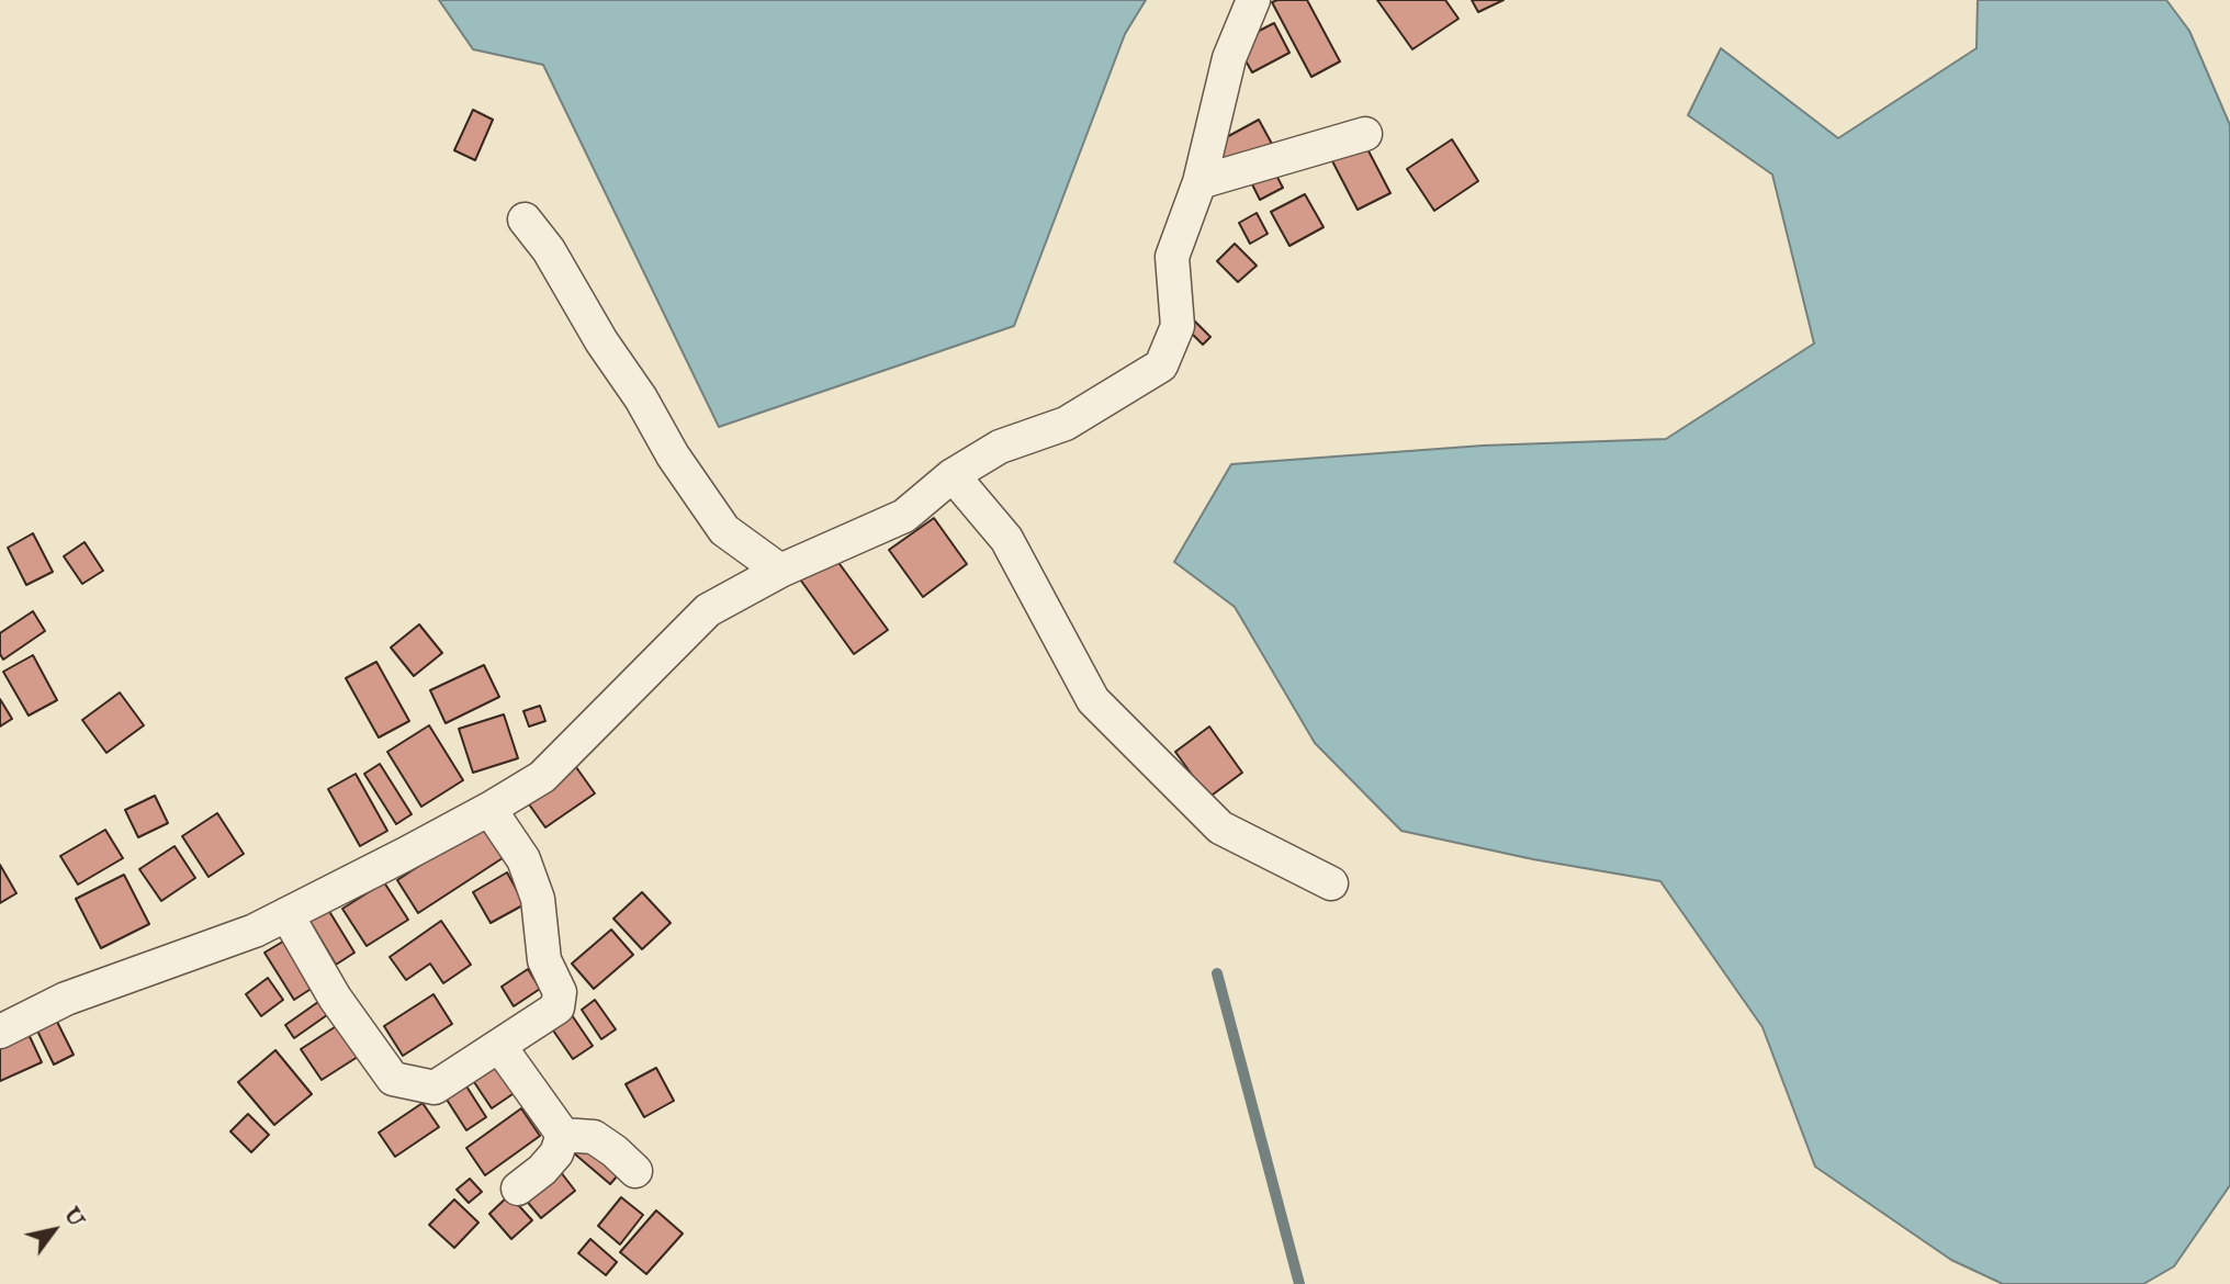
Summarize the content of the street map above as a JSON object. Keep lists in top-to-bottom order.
{
  "north": "top right"
}
